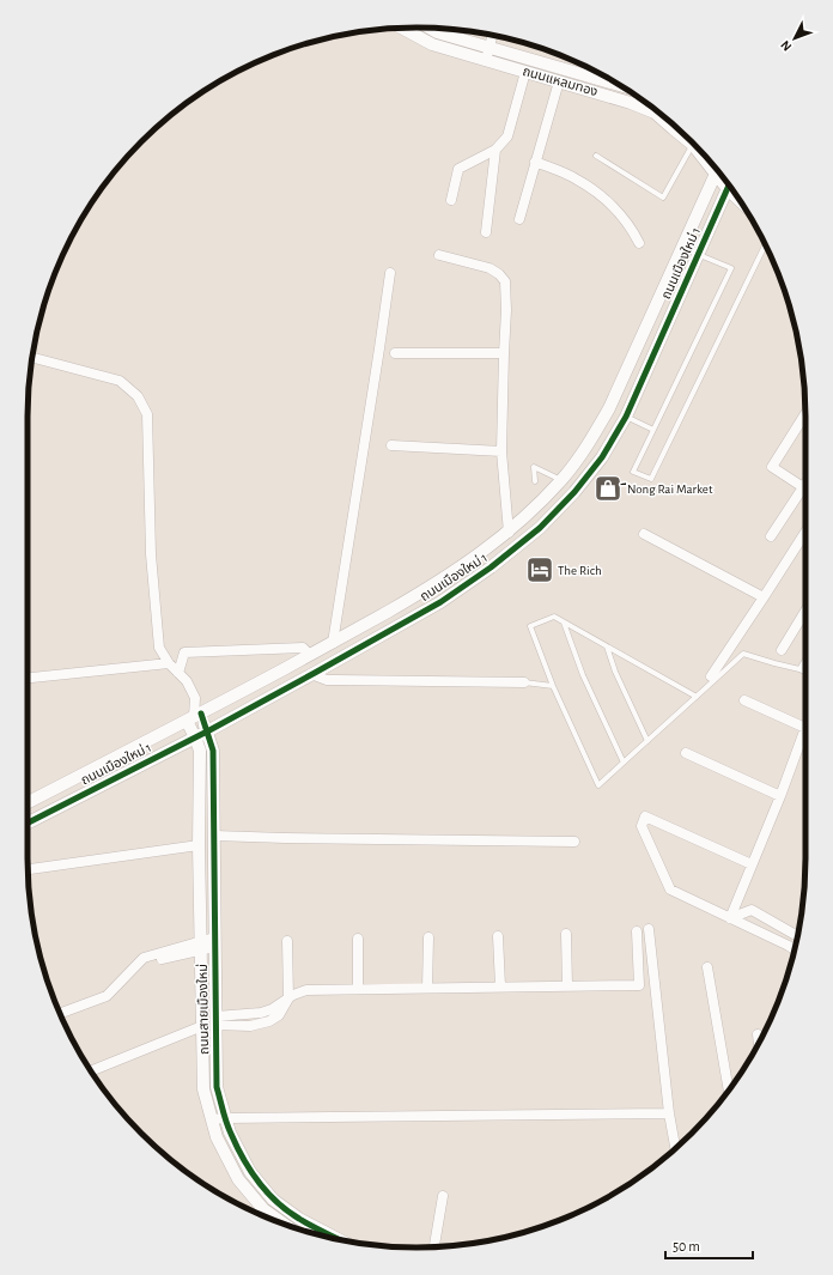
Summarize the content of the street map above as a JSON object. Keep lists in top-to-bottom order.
{
  "streets": {
    "street": ["ถนนแหลมทอง", "ถนนเมืองใหม่ 1", "ถนนสายเมืองใหม่"]
  },
  "crossings": [
    ["ถนนแหลมทอง", "ถนนเมืองใหม่ 1"],
    ["ถนนเมืองใหม่ 1", "ถนนสายเมืองใหม่"]
  ],
  "places": {
    "shop": ["ืNong Rai Market"],
    "hotel": ["The Rich"]
  },
  "scale_bar": "50 m",
  "north": "bottom left"
}
